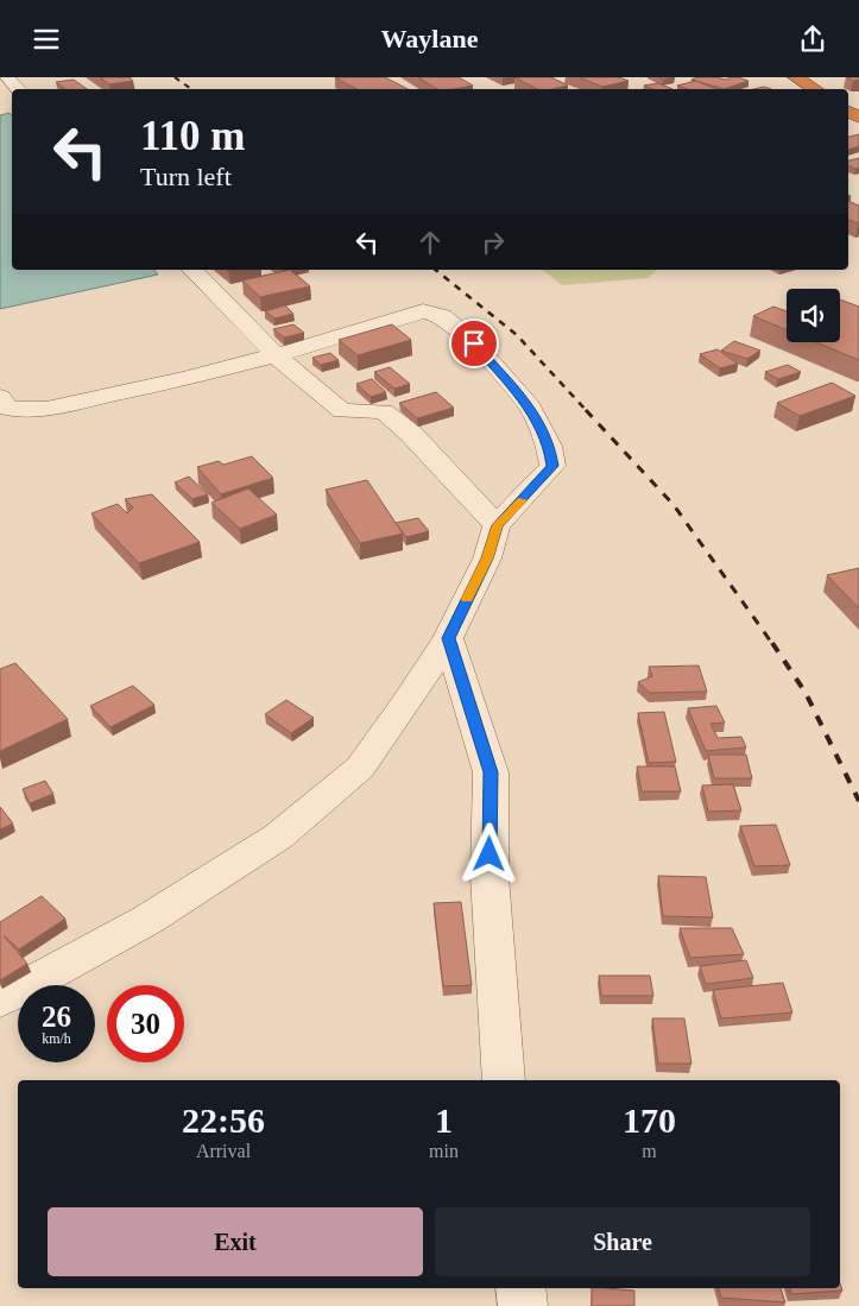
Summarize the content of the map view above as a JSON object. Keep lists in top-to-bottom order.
{
  "page": {
    "header": "Waylane",
    "turn": ["110 m", "Turn left"],
    "speed": "26 km/h",
    "limit": "30",
    "eta": [
      "22:56",
      "Arrival",
      "1",
      "min",
      "170",
      "m"
    ],
    "buttons": ["Exit", "Share"]
  }
}
